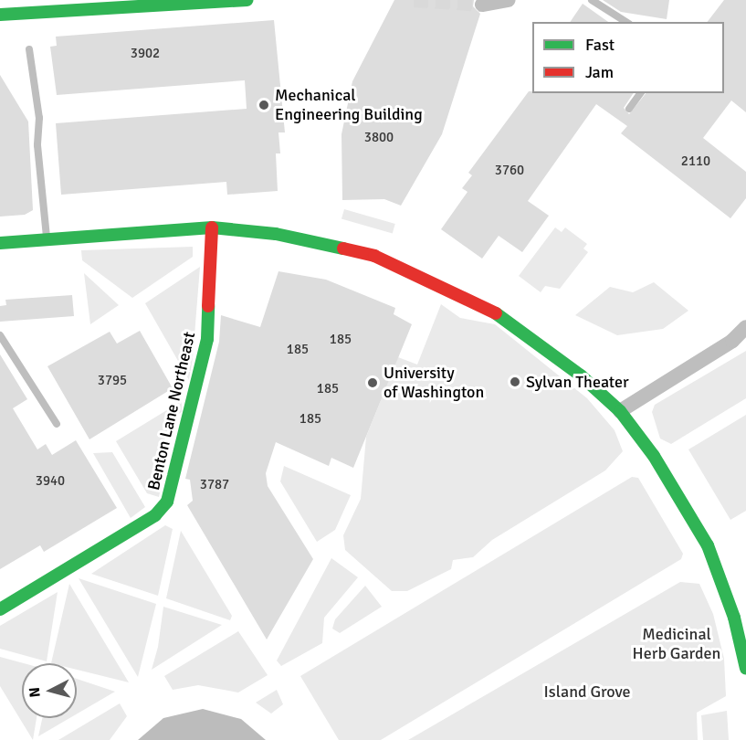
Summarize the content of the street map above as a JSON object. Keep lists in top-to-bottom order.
{
  "streets": {
    "street": ["Benton Lane Northeast"]
  },
  "parks": ["Medicinal Herb Garden", "Island Grove"],
  "places": ["Mechanical Engineering Building", "Sylvan Theater", "University of Washington"],
  "house_numbers": [
    "3902",
    "3800",
    "2110",
    "3760",
    "185",
    "185",
    "3795",
    "185",
    "185",
    "3940",
    "3787"
  ],
  "legend": ["Fast", "Jam"],
  "north": "left"
}
